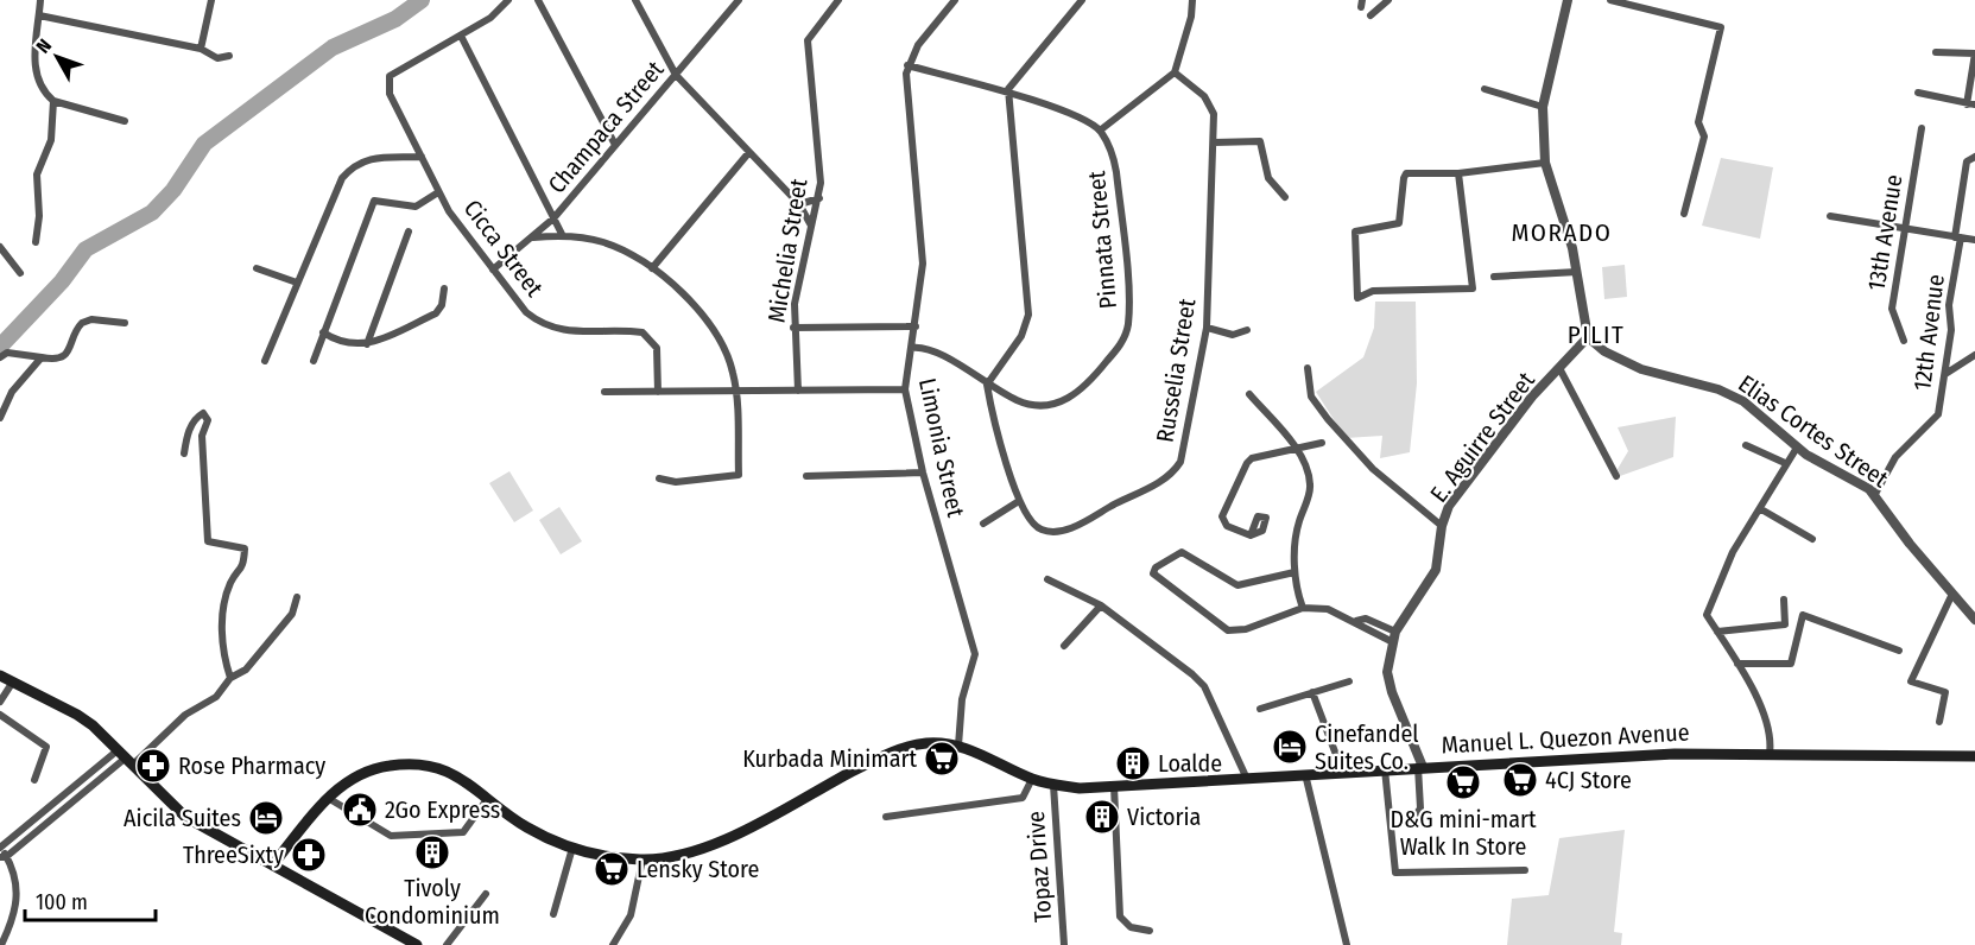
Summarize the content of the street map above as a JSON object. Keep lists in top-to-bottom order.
{
  "streets": {
    "main road": ["Manuel L. Quezon Avenue"],
    "street": [
      "Champaca Street",
      "13th Avenue",
      "Pinnata Street",
      "Cicca Street",
      "Michelia Street",
      "12th Avenue",
      "Russelia Street",
      "Elias Cortes Street",
      "E. Aguirre Street",
      "Limonia Street",
      "Topaz Drive"
    ]
  },
  "crossings": [
    ["Champaca Street", "Cicca Street"],
    ["Pinnata Street", "Russelia Street"],
    ["Pinnata Street", "Limonia Street"],
    ["12th Avenue", "Elias Cortes Street"],
    ["Elias Cortes Street", "E. Aguirre Street"],
    ["E. Aguirre Street", "Manuel L. Quezon Avenue"],
    ["Limonia Street", "Manuel L. Quezon Avenue"],
    ["Manuel L. Quezon Avenue", "Topaz Drive"]
  ],
  "districts": ["MORADO", "PILIT"],
  "places": {
    "hotel": ["Cinefandel Suites Co.", "Aicila Suites"],
    "supermarket": [
      "Kurbada Minimart",
      "4CJ Store",
      "D&G mini-mart Walk In Store",
      "Lensky Store"
    ],
    "building": ["Loalde", "Victoria", "Tivoly Condominium"],
    "pharmacy": ["Rose Pharmacy", "ThreeSixty"],
    "public building": ["2Go Express"]
  },
  "scale_bar": "100 m",
  "north": "top left"
}
